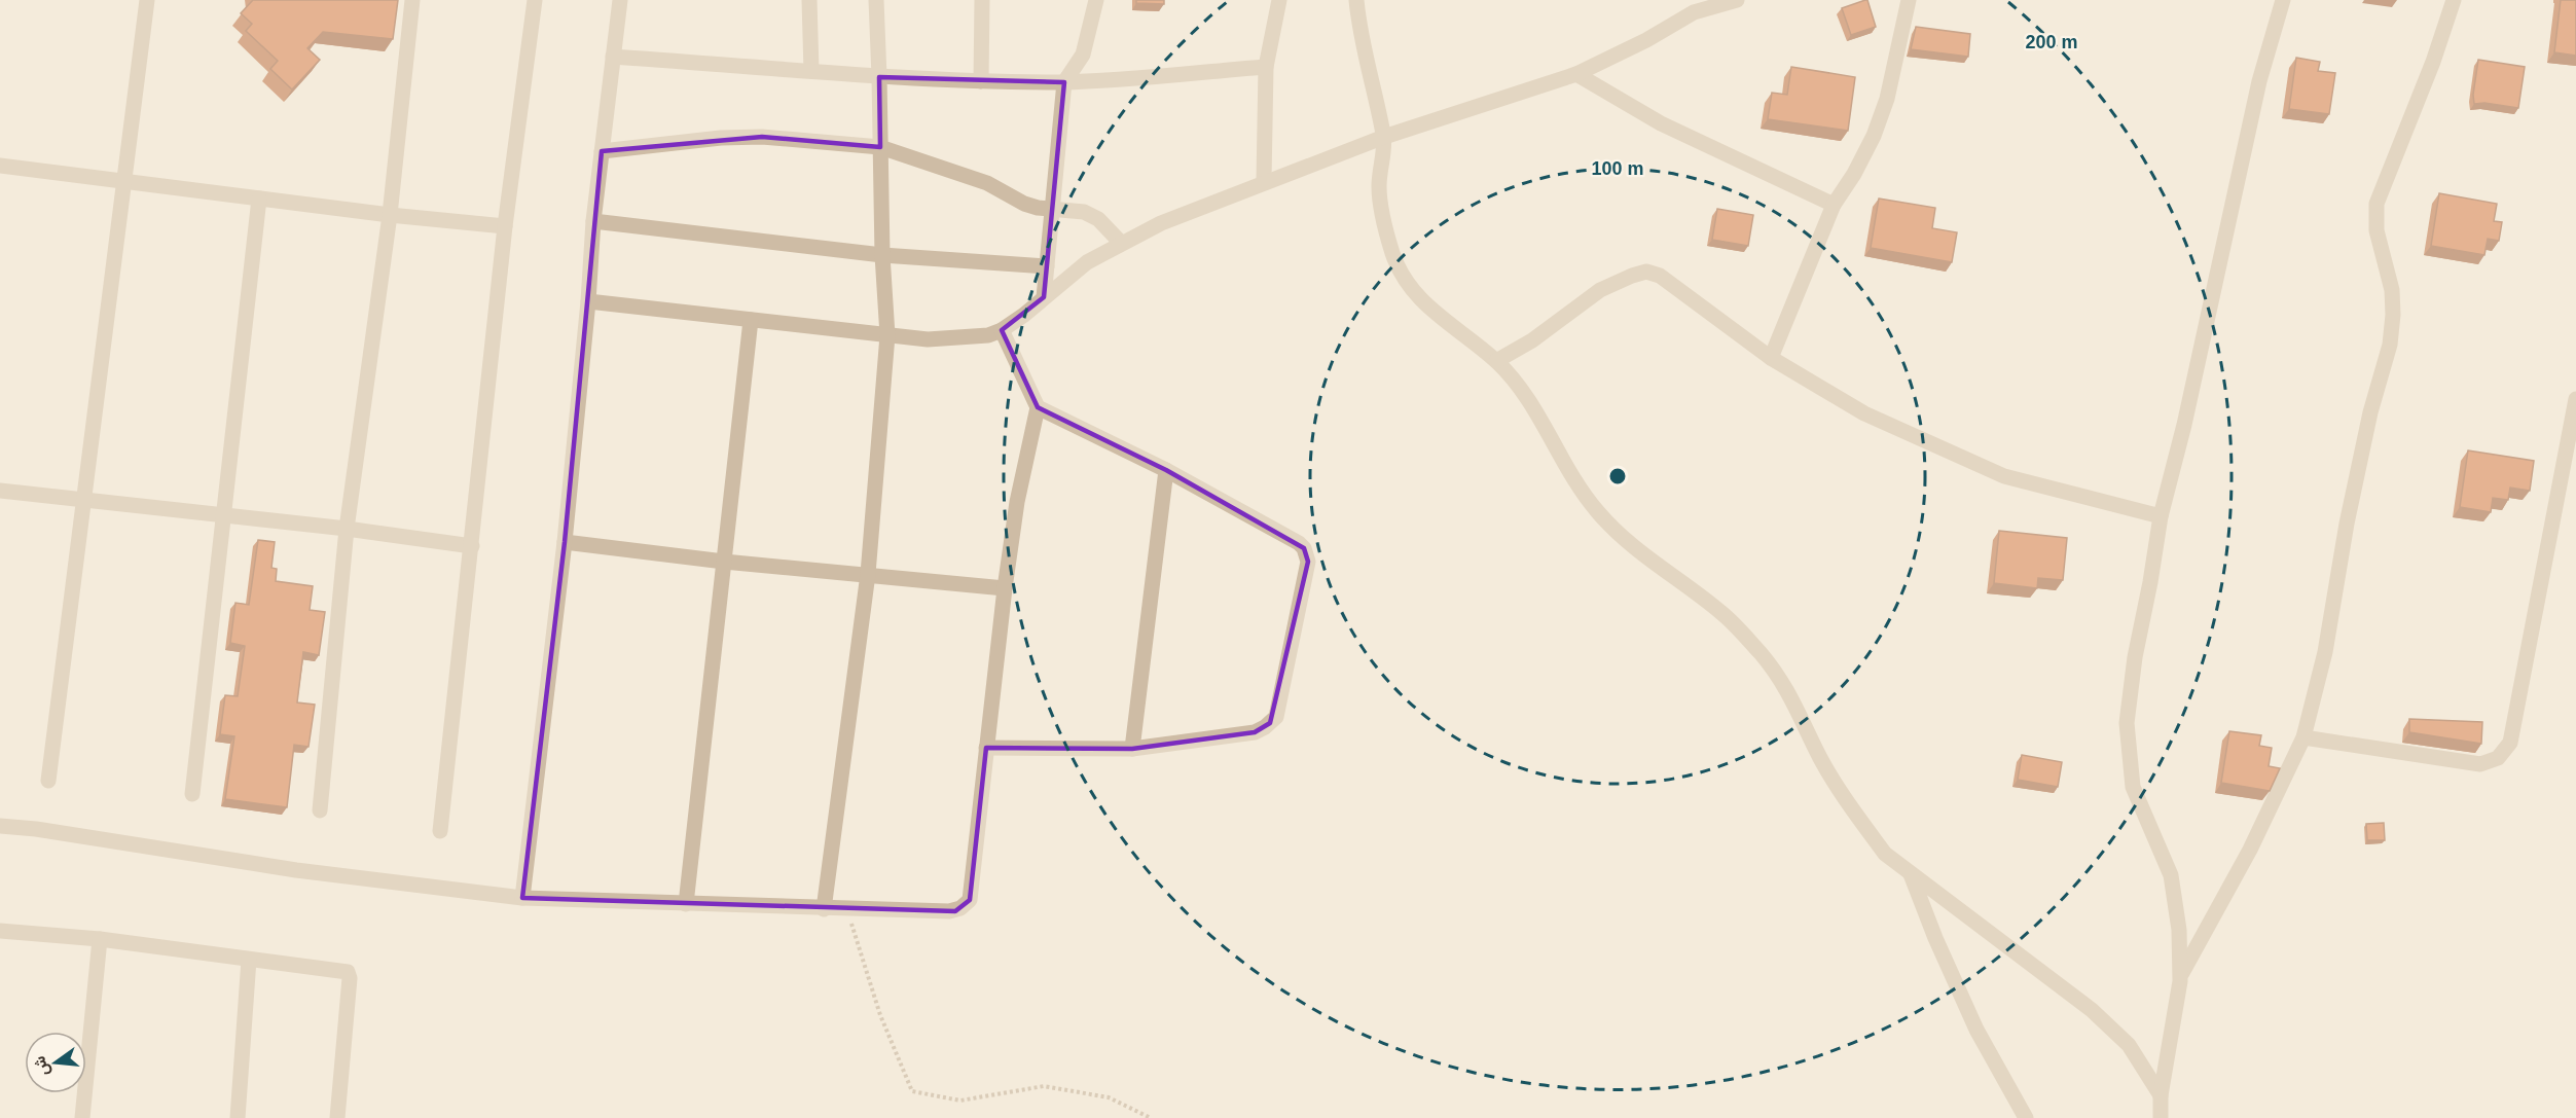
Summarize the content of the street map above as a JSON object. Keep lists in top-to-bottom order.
{
  "north": "left",
  "rings": ["200 m", "100 m"]
}
